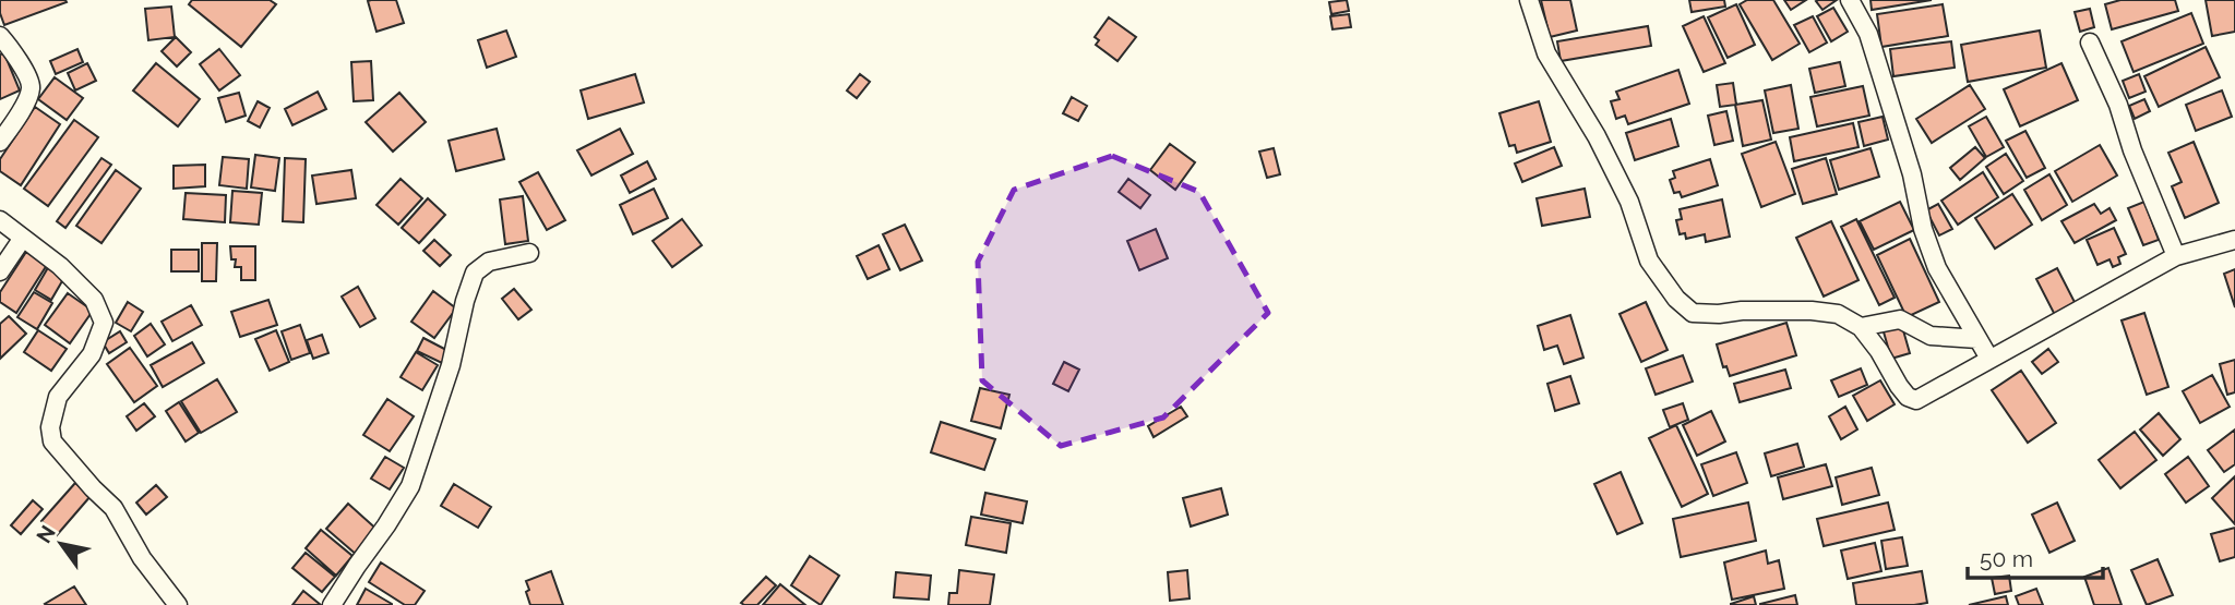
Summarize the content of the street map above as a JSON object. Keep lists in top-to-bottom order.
{
  "scale_bar": "50 m",
  "north": "top left"
}
